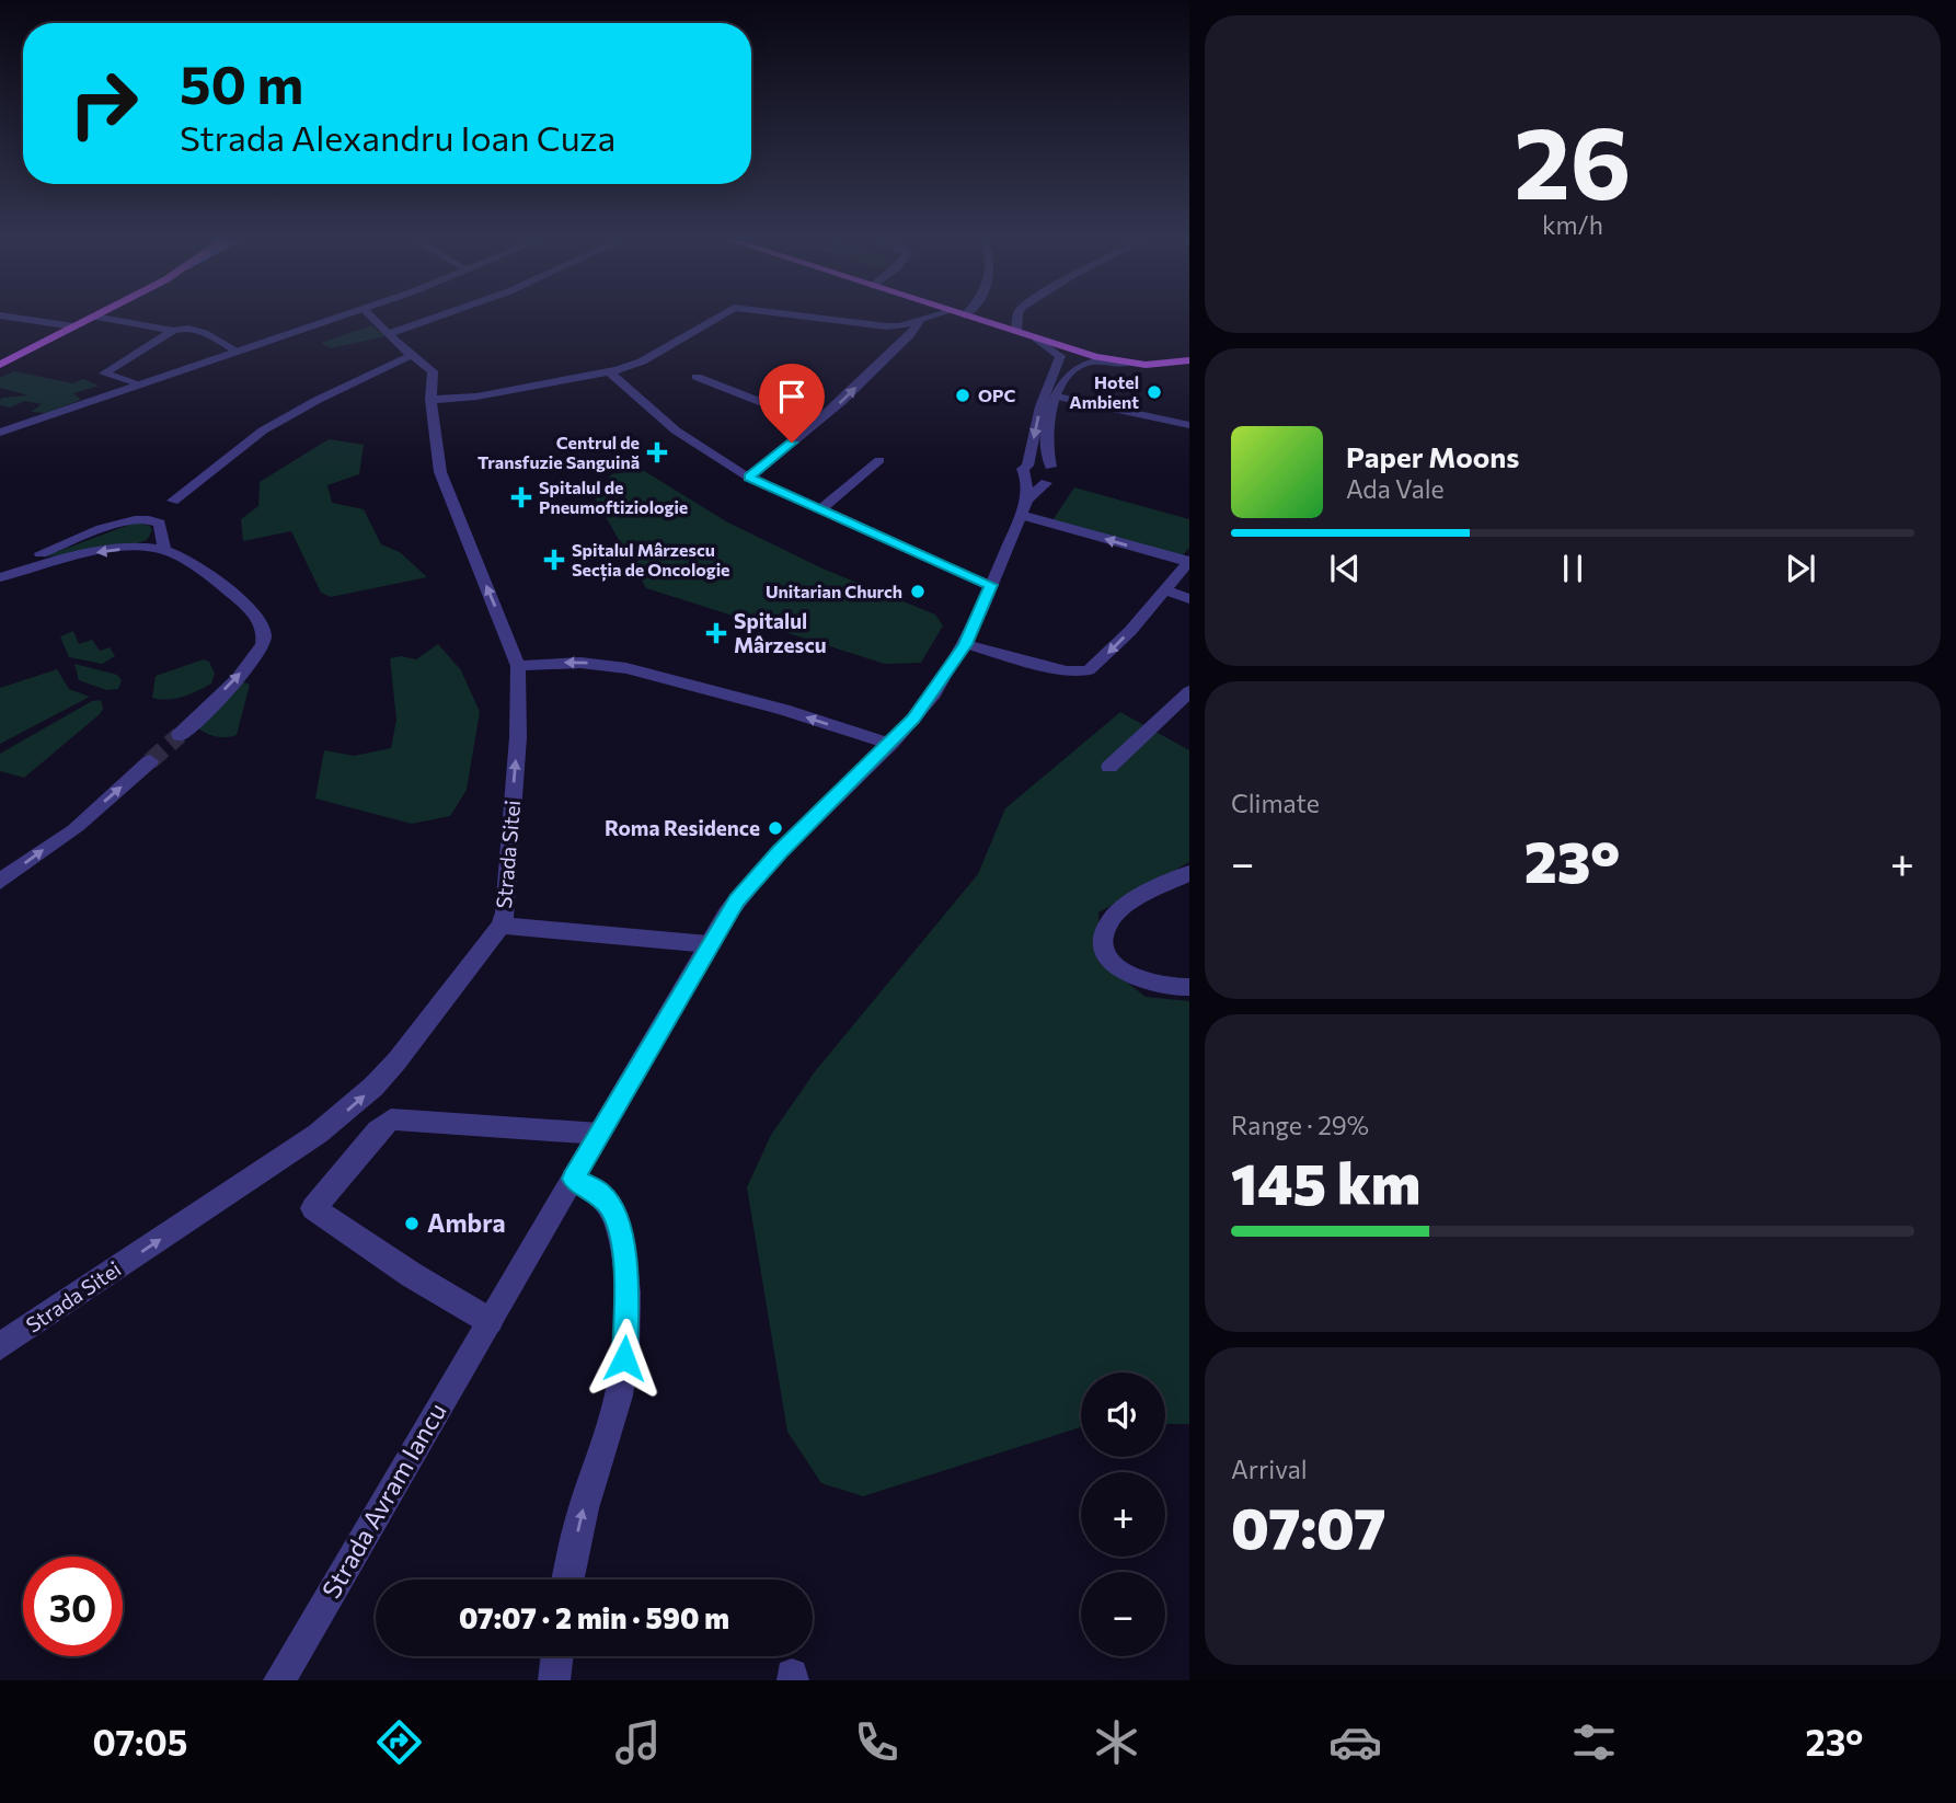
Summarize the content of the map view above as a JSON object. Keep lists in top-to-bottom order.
{
  "streets": {
    "street": ["Strada Sitei", "Strada Avram Iancu"]
  },
  "one_way": ["Strada Sitei"],
  "places": {
    "other": [
      "Hotel Ambient",
      "OPC",
      "Unitarian Church",
      "Roma Residence",
      "Ambra"
    ],
    "health": [
      "Centrul de Transfuzie Sanguină",
      "Spitalul de Pneumoftiziologie",
      "Spitalul Mârzescu Secția de Oncologie",
      "Spitalul Mârzescu"
    ]
  },
  "page": {
    "tile": [
      ["26", "km/h"],
      "Climate",
      ["Range · 29%", "145 km"],
      ["Arrival", "07:07"]
    ],
    "turn": ["50 m", "Strada Alexandru Ioan Cuza"],
    "song": ["Paper Moons", "Ada Vale"],
    "heat": ["−", "23°", "+"],
    "map_buttons": ["+", "−"],
    "limit": "30",
    "trip": "07:07 · 2 min · 590 m",
    "tabs": ["07:05", "23°"]
  }
}
